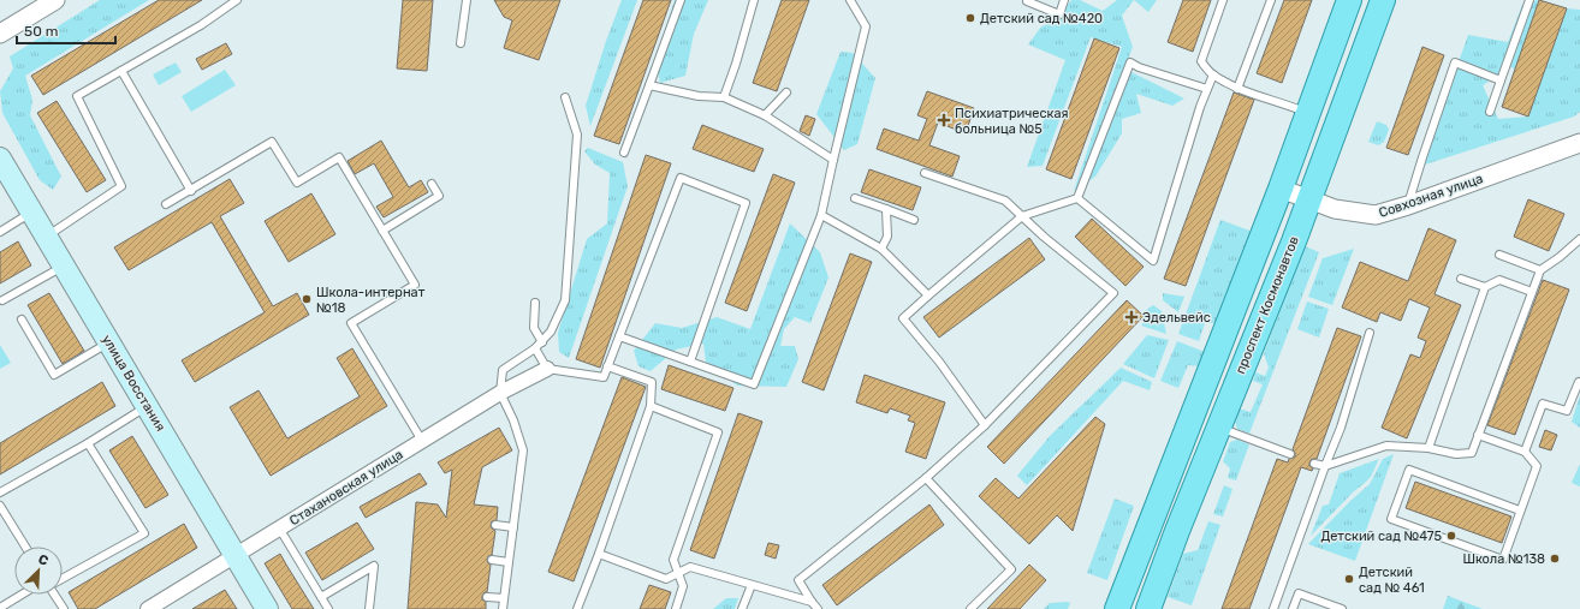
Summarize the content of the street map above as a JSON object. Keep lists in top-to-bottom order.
{
  "streets": {
    "main road": ["проспект Космонавтов", "улица Восстания"],
    "street": ["Совхозная улица", "Стахановская улица"]
  },
  "crossings": [
    ["Совхозная улица", "проспект Космонавтов"],
    ["улица Восстания", "Стахановская улица"]
  ],
  "places": {
    "other": [
      "Детский сад №420",
      "Школа-интернат №18",
      "Детский сад №475",
      "Школа №138",
      "Детский сад № 461"
    ],
    "health": ["Психиатрическая больница №5", "Эдельвейс"]
  },
  "scale_bar": "50 m",
  "north": "top right"
}
